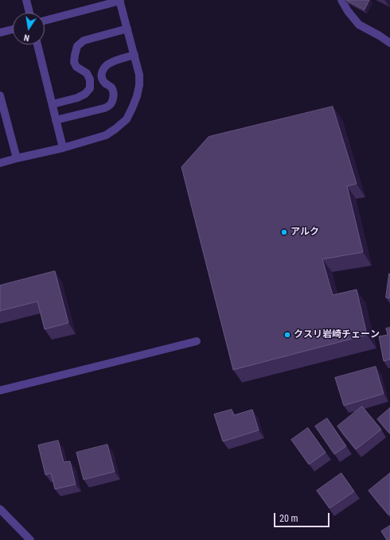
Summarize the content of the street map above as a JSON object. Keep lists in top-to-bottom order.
{
  "places": ["アルク", "クスリ岩崎チェーン"],
  "scale_bar": "20 m",
  "north": "bottom"
}
